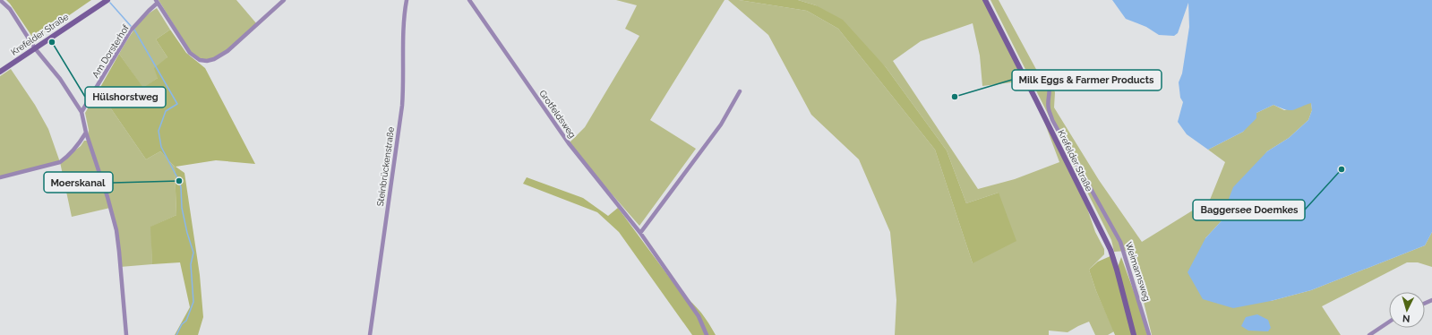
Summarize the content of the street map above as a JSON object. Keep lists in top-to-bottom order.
{
  "streets": {
    "main road": ["Krefelder Straße"],
    "street": [
      "Am Dorsterhof",
      "Grotfeldsweg",
      "Steinbrückenstraße",
      "Weimannsweg"
    ]
  },
  "crossings": [
    ["Krefelder Straße", "Weimannsweg"]
  ],
  "places": [
    "Hülshorstweg",
    "Milk Eggs & Farmer Products",
    "Baggersee Doemkes",
    "Moerskanal"
  ],
  "north": "bottom"
}
